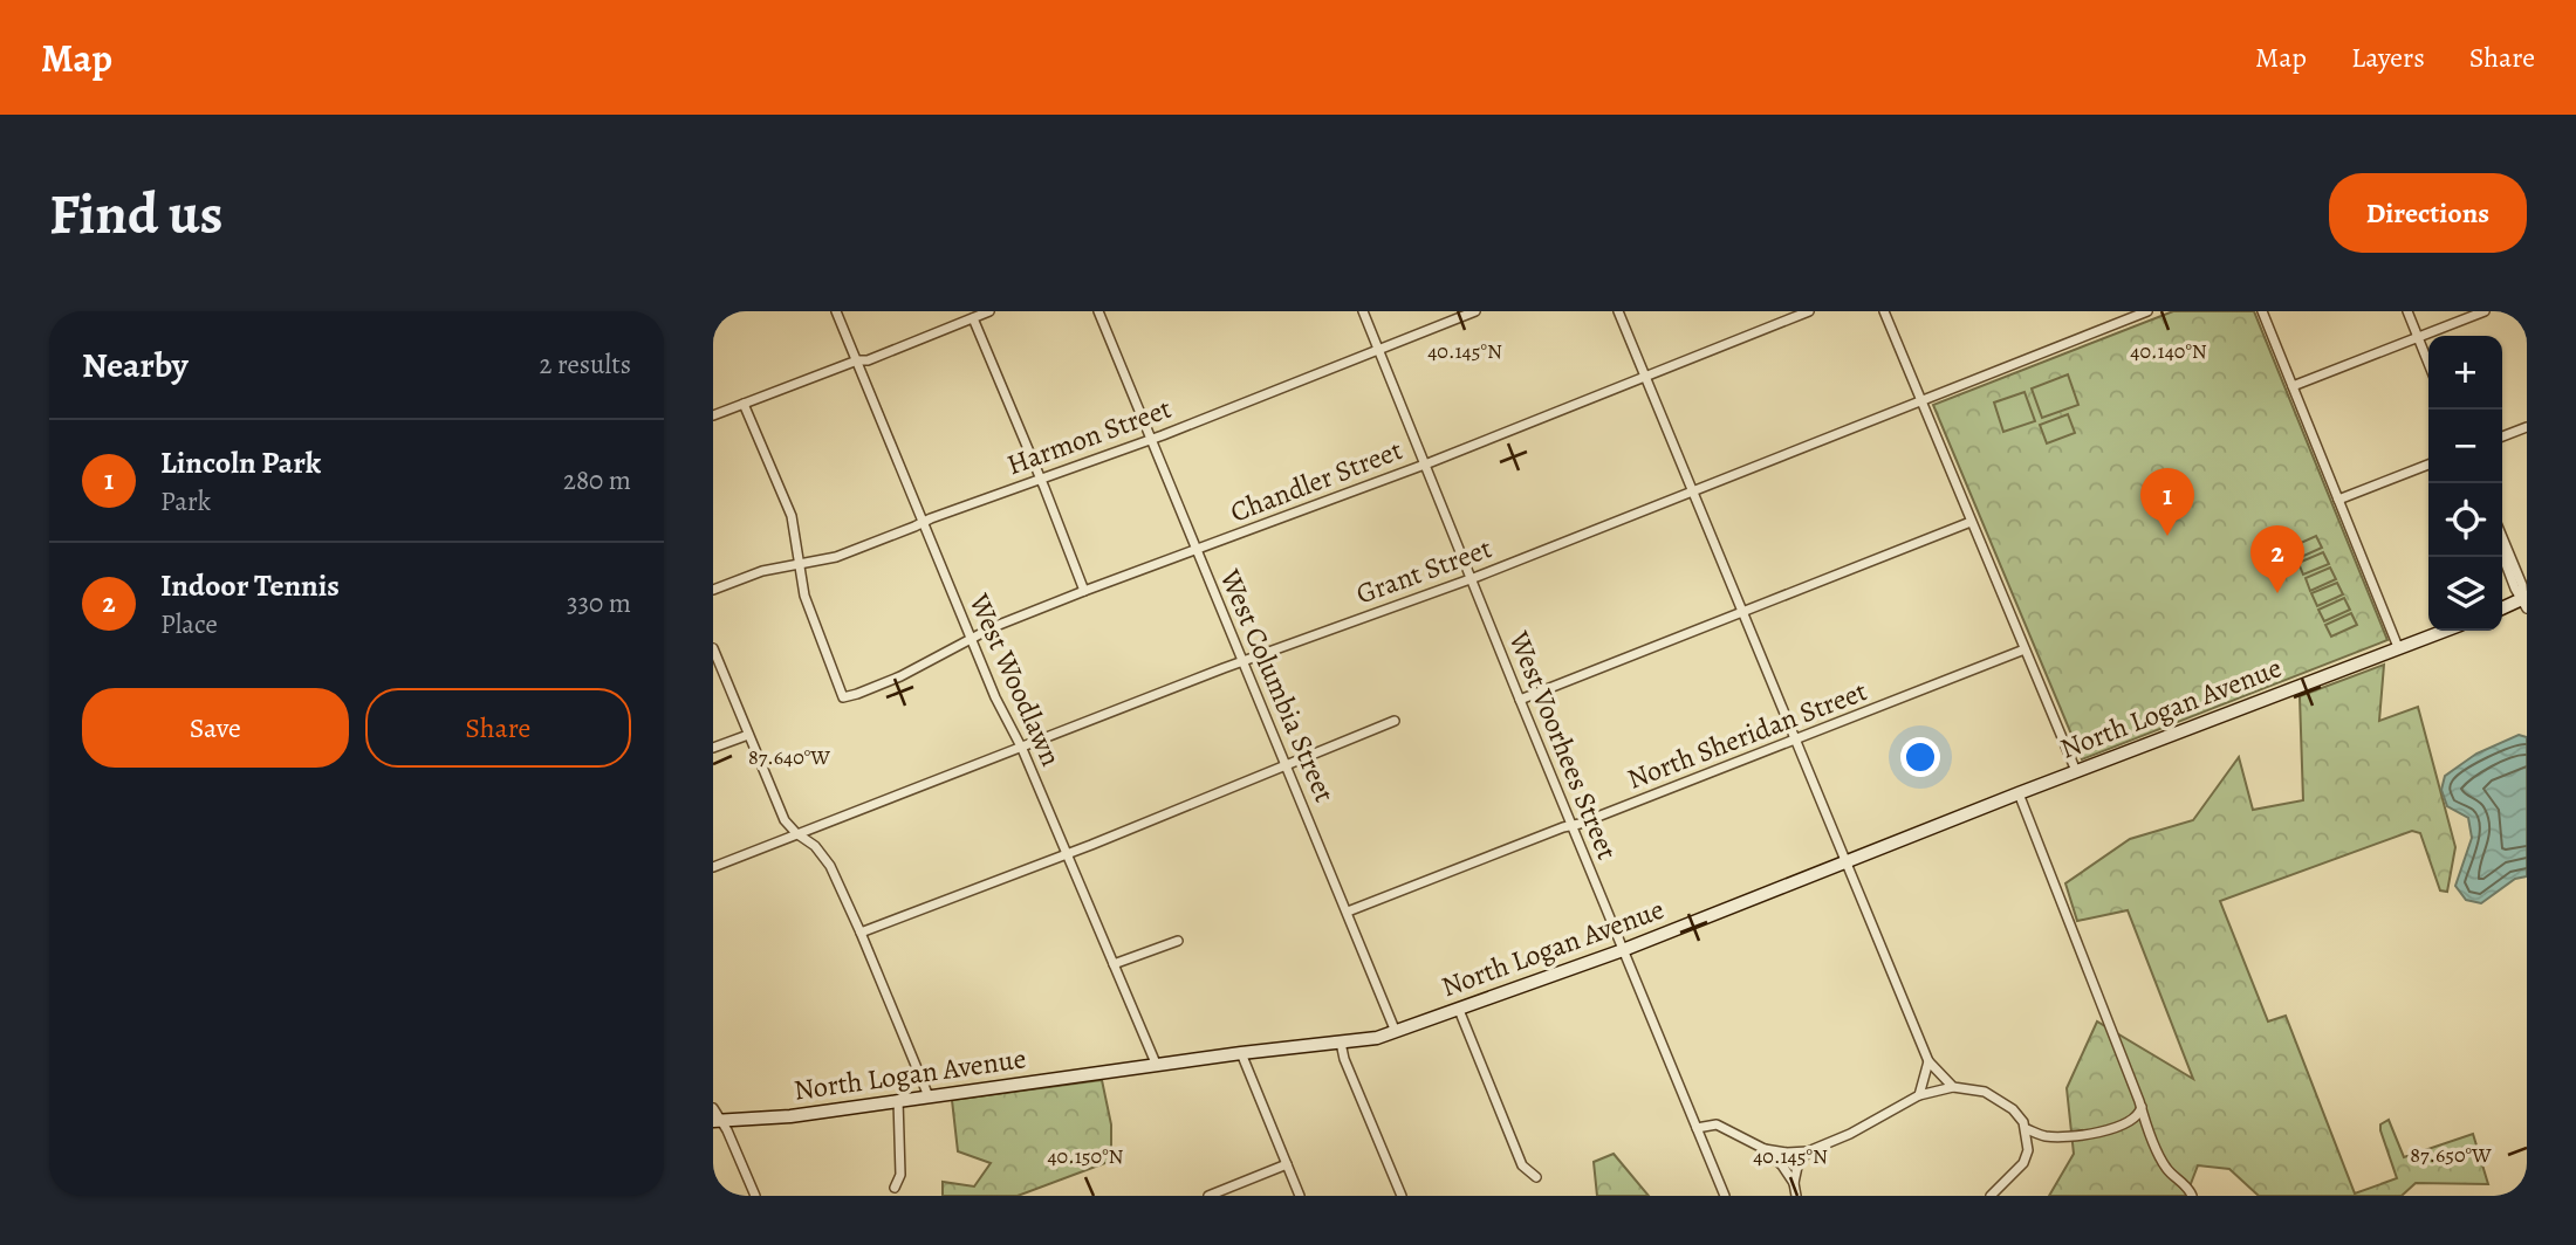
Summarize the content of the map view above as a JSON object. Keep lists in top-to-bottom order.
{
  "streets": {
    "street": [
      "Harmon Street",
      "Chandler Street",
      "Grant Street",
      "West Woodlawn",
      "West Columbia Street",
      "North Logan Avenue",
      "North Sheridan Street",
      "West Voorhees Street"
    ]
  },
  "crossings": [
    ["Harmon Street", "Chandler Street"],
    ["Harmon Street", "West Woodlawn"],
    ["Harmon Street", "West Columbia Street"],
    ["Harmon Street", "West Voorhees Street"],
    ["Chandler Street", "West Woodlawn"],
    ["Chandler Street", "West Columbia Street"],
    ["Chandler Street", "West Voorhees Street"],
    ["Grant Street", "West Woodlawn"],
    ["Grant Street", "West Columbia Street"],
    ["Grant Street", "West Voorhees Street"],
    ["West Woodlawn", "North Logan Avenue"],
    ["West Columbia Street", "North Logan Avenue"],
    ["West Columbia Street", "North Sheridan Street"],
    ["North Logan Avenue", "West Voorhees Street"],
    ["North Sheridan Street", "West Voorhees Street"]
  ],
  "page": {
    "header": "Map",
    "nav": ["Map", "Layers", "Share"],
    "buttons": [
      "Directions",
      ["Save", "Share"]
    ],
    "title": "Find us",
    "heading": ["Nearby", "2 results"],
    "map_buttons": ["+", "−"],
    "list": [
      {
        "mark": "1",
        "name": "Lincoln Park",
        "note": "Park",
        "value": "280 m"
      },
      {
        "mark": "2",
        "name": "Indoor Tennis",
        "note": "Place",
        "value": "330 m"
      }
    ],
    "pins": ["1", "2"]
  },
  "coordinates": [
    "40.145°N",
    "40.140°N",
    "87.640°W",
    "87.650°W",
    "40.150°N"
  ]
}
